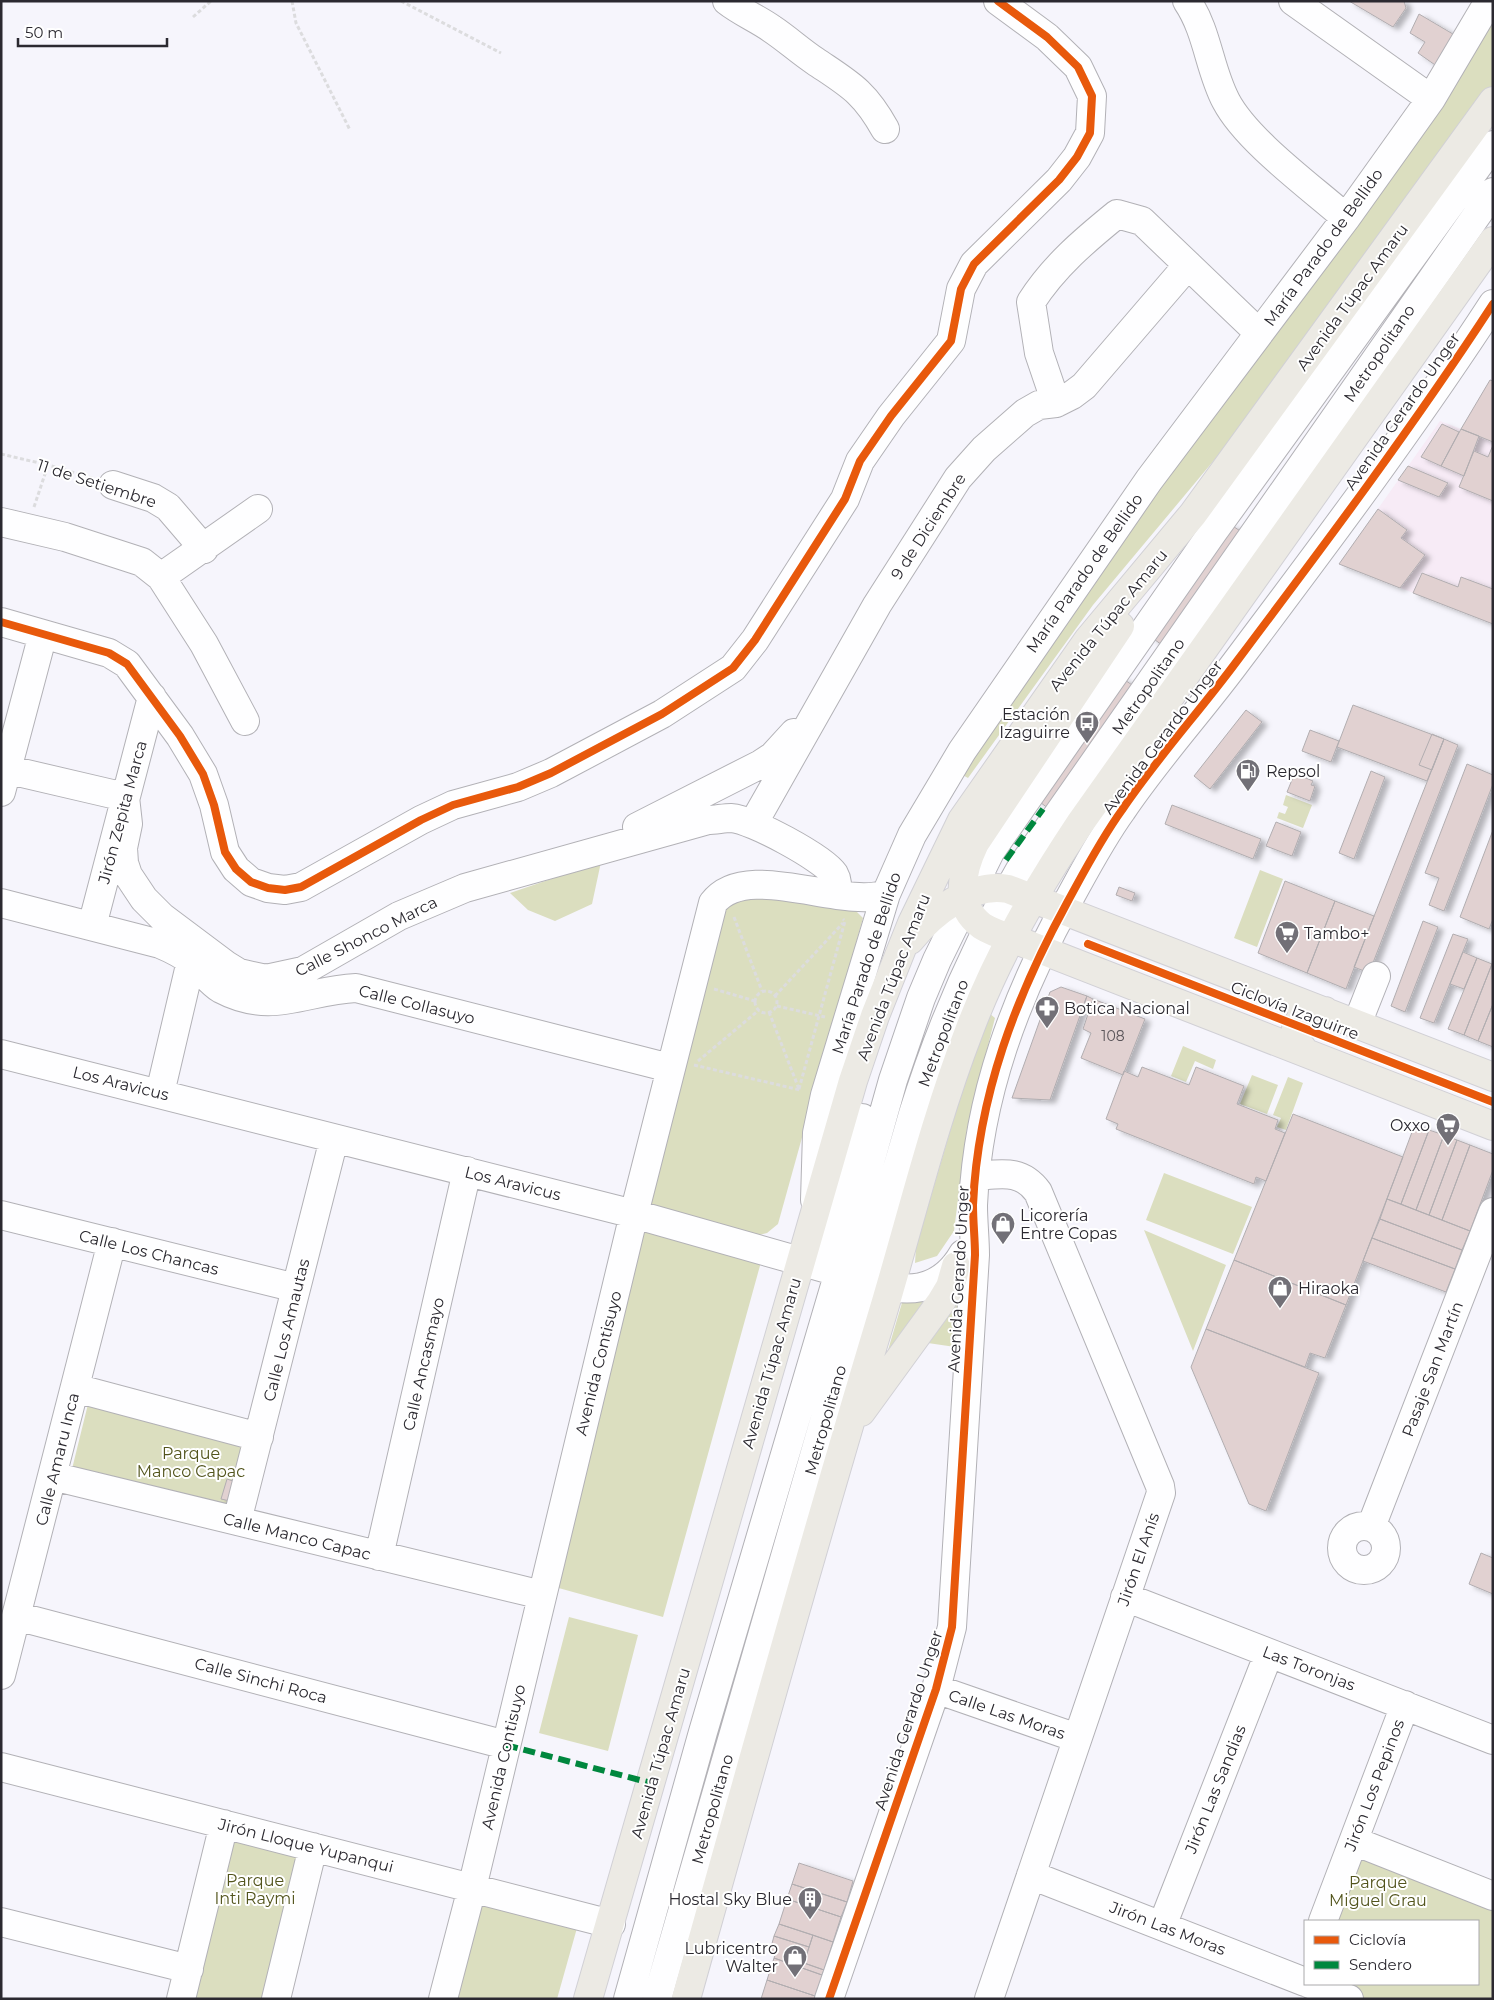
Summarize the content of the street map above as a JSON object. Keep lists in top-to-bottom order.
{
  "streets": {
    "main road": ["Avenida Túpac Amaru"],
    "street": [
      "María Parado de Bellido",
      "Metropolitano",
      "Avenida Gerardo Unger",
      "11 de Setiembre",
      "9 de Diciembre",
      "Jirón Zepita Marca",
      "Calle Shonco Marca",
      "Calle Collasuyo",
      "Los Aravicus",
      "Calle Los Chancas",
      "Calle Los Amautas",
      "Avenida Contisuyo",
      "Calle Ancasmayo",
      "Pasaje San Martín",
      "Calle Amaru Inca",
      "Calle Manco Capac",
      "Jirón El Anís",
      "Las Toronjas",
      "Calle Sinchi Roca",
      "Calle Las Moras",
      "Jirón Los Pepinos",
      "Jirón Las Sandias",
      "Jirón Lloque Yupanqui",
      "Jirón Las Moras"
    ],
    "cycle path": ["Ciclovía Izaguirre"]
  },
  "crossings": [
    ["María Parado de Bellido", "Avenida Túpac Amaru"],
    ["María Parado de Bellido", "Avenida Contisuyo"],
    ["Avenida Túpac Amaru", "Metropolitano"],
    ["Avenida Túpac Amaru", "Los Aravicus"],
    ["Avenida Túpac Amaru", "Jirón Lloque Yupanqui"],
    ["Metropolitano", "Los Aravicus"],
    ["Avenida Gerardo Unger", "Los Aravicus"],
    ["Avenida Gerardo Unger", "Jirón El Anís"],
    ["Avenida Gerardo Unger", "Calle Las Moras"],
    ["9 de Diciembre", "Calle Shonco Marca"],
    ["Jirón Zepita Marca", "Calle Shonco Marca"],
    ["Jirón Zepita Marca", "Calle Collasuyo"],
    ["Calle Shonco Marca", "Avenida Contisuyo"],
    ["Calle Collasuyo", "Avenida Contisuyo"],
    ["Los Aravicus", "Calle Los Amautas"],
    ["Los Aravicus", "Avenida Contisuyo"],
    ["Los Aravicus", "Calle Ancasmayo"],
    ["Calle Los Chancas", "Calle Los Amautas"],
    ["Calle Los Chancas", "Calle Amaru Inca"],
    ["Calle Los Amautas", "Calle Manco Capac"],
    ["Avenida Contisuyo", "Calle Manco Capac"],
    ["Avenida Contisuyo", "Calle Sinchi Roca"],
    ["Avenida Contisuyo", "Jirón Lloque Yupanqui"],
    ["Calle Ancasmayo", "Calle Manco Capac"],
    ["Calle Amaru Inca", "Calle Manco Capac"],
    ["Calle Amaru Inca", "Calle Sinchi Roca"],
    ["Jirón El Anís", "Las Toronjas"],
    ["Jirón El Anís", "Calle Las Moras"],
    ["Jirón El Anís", "Jirón Las Moras"],
    ["Las Toronjas", "Jirón Los Pepinos"],
    ["Las Toronjas", "Jirón Las Sandias"],
    ["Jirón Las Sandias", "Jirón Las Moras"]
  ],
  "parks": ["Parque Manco Capac", "Parque Inti Raymi", "Parque Miguel Grau"],
  "places": {
    "bus stop": ["Estación Izaguirre"],
    "fuel station": ["Repsol"],
    "supermarket": ["Tambo+", "Oxxo"],
    "pharmacy": ["Botica Nacional"],
    "shop": ["Licorería Entre Copas", "Hiraoka", "Lubricentro Walter"],
    "building": ["Hostal Sky Blue"]
  },
  "house_numbers": ["108"],
  "legend": ["Ciclovía", "Sendero"],
  "scale_bar": "50 m"
}
